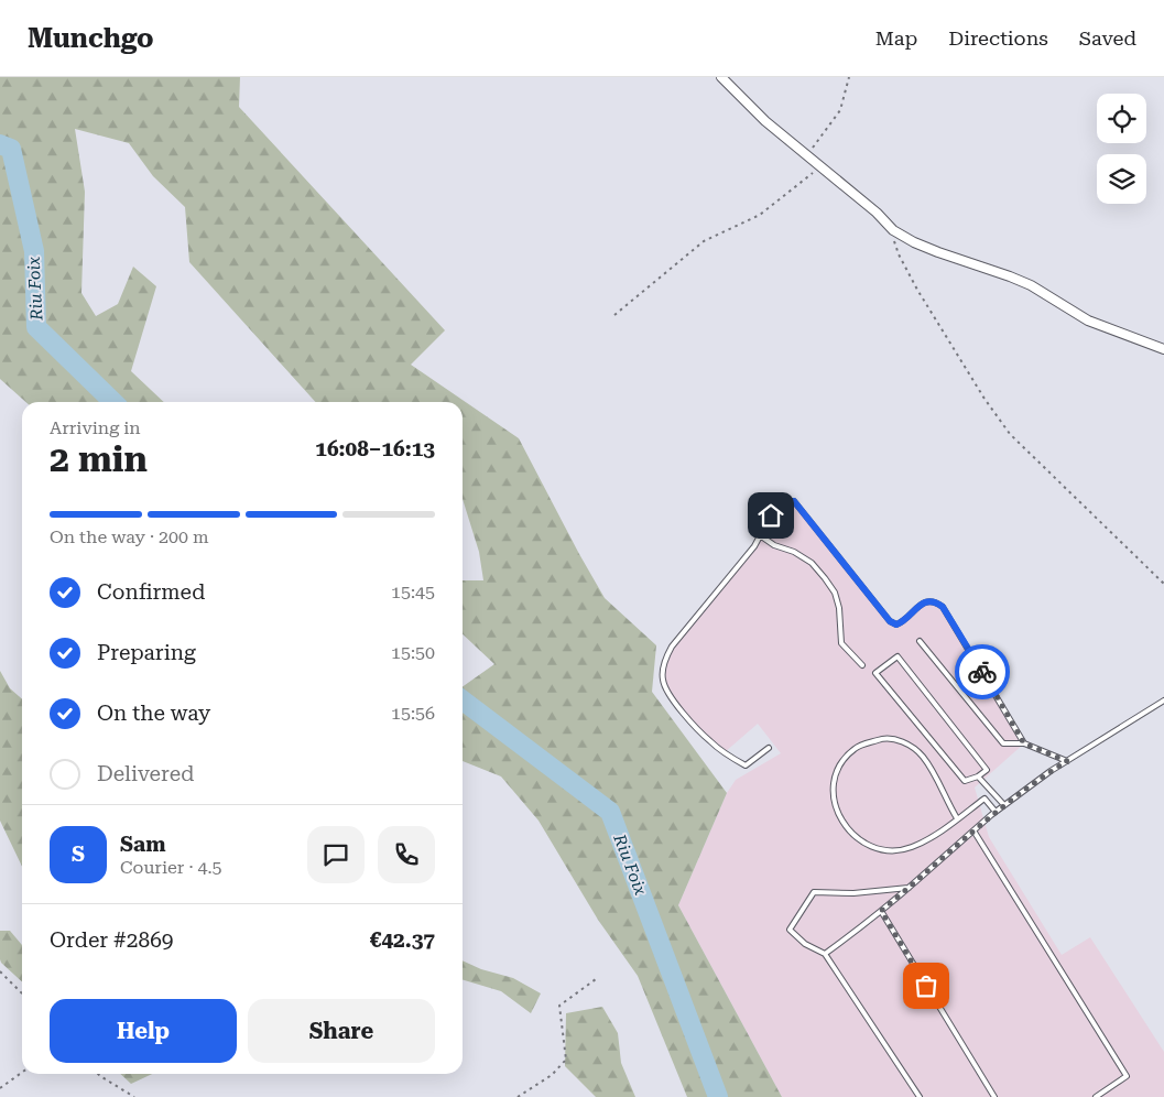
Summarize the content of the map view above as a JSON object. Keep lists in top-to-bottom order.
{
  "water": ["Riu Foix"],
  "page": {
    "header": "Munchgo",
    "nav": ["Map", "Directions", "Saved"],
    "heading": ["2 min", "Arriving in", "16:08–16:13"],
    "panel": [
      "Sam",
      "Courier · 4.5",
      "Order #2869",
      "€42.37"
    ],
    "bar": "On the way · 200 m",
    "list": [
      ["Confirmed", "15:45"],
      ["Preparing", "15:50"],
      ["On the way", "15:56"],
      "Delivered"
    ],
    "round": "S",
    "buttons": ["Help", "Share"]
  }
}
